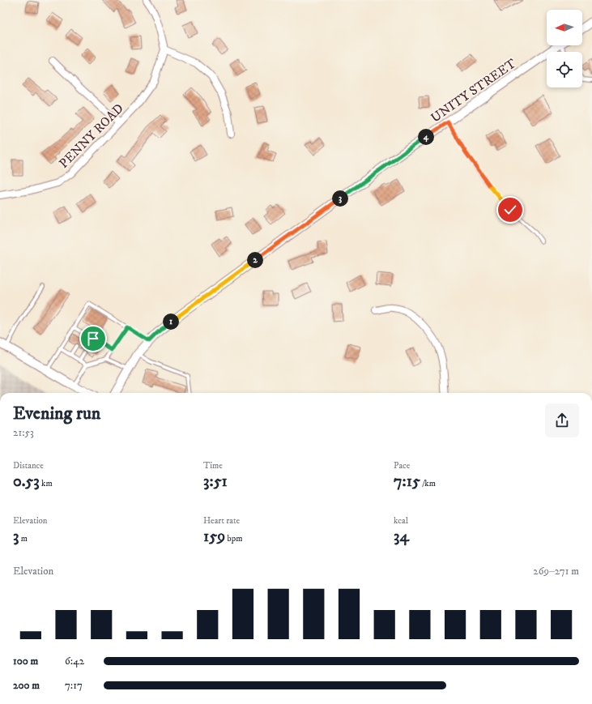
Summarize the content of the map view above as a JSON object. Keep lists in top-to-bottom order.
{
  "streets": {
    "street": ["UNITY STREET", "PENNY ROAD"]
  },
  "north": "left",
  "page": {
    "pins": [
      "4",
      "3",
      "2",
      "1"
    ],
    "heading": ["Evening run", "21:53"],
    "stats": [
      ["Distance", "0.53 km"],
      ["Time", "3:51"],
      ["Pace", "7:15 /km"],
      ["Elevation", "3 m"],
      ["Heart rate", "159 bpm"],
      ["kcal", "34"]
    ],
    "chart": ["Elevation", "269–271 m"],
    "list": [
      {
        "name": "100 m",
        "note": "6:42"
      },
      {
        "name": "200 m",
        "note": "7:17"
      }
    ]
  }
}
